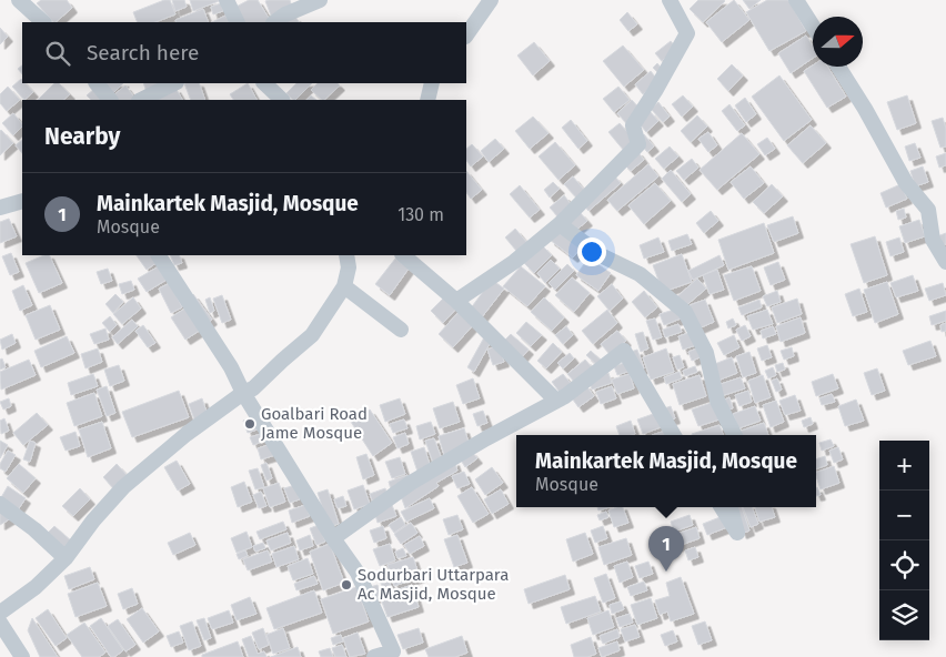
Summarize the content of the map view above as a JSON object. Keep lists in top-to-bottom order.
{
  "places": ["Goalbari Road Jame Mosque", "Sodurbari Uttarpara Ac Masjid, Mosque"],
  "north": "right",
  "page": {
    "search": "Search here",
    "heading": "Nearby",
    "list": [
      {
        "mark": "1",
        "name": "Mainkartek Masjid, Mosque",
        "note": "Mosque",
        "value": "130 m"
      }
    ],
    "popup": ["Mainkartek Masjid, Mosque", "Mosque"],
    "map_buttons": ["+", "−"],
    "pins": "1"
  }
}
